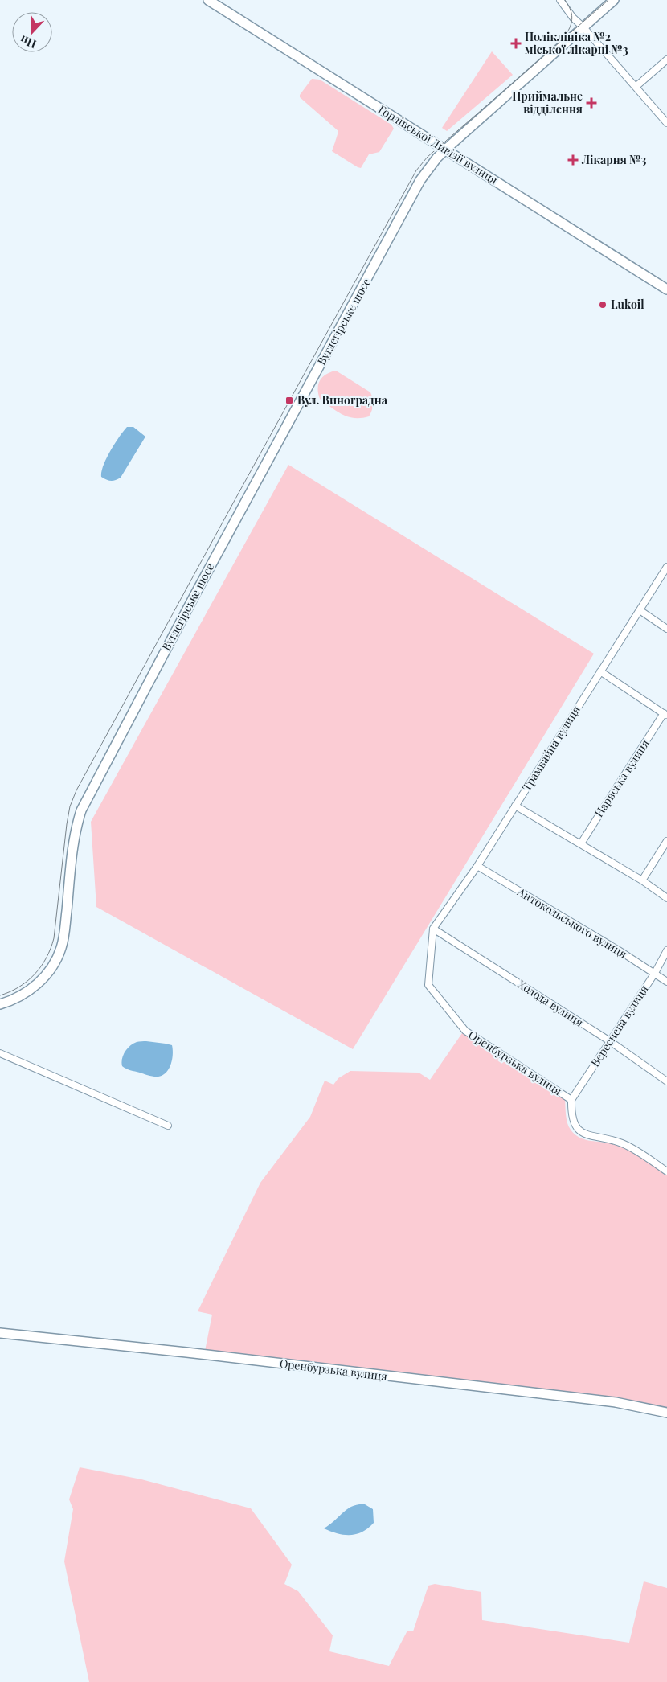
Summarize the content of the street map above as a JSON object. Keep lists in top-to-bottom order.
{
  "streets": {
    "street": [
      "Горлівської Дивізії вулиця",
      "Вуглегірське шосе",
      "Трамвайна вулиця",
      "Нарвська вулиця",
      "Антокольського вулиця",
      "Холода вулиця",
      "Вереснева вулиця",
      "Оренбурзька вулиця"
    ]
  },
  "crossings": [
    ["Горлівської Дивізії вулиця", "Вуглегірське шосе"],
    ["Трамвайна вулиця", "Антокольського вулиця"],
    ["Трамвайна вулиця", "Холода вулиця"],
    ["Трамвайна вулиця", "Оренбурзька вулиця"],
    ["Антокольського вулиця", "Вереснева вулиця"],
    ["Холода вулиця", "Вереснева вулиця"],
    ["Холода вулиця", "Оренбурзька вулиця"],
    ["Вереснева вулиця", "Оренбурзька вулиця"]
  ],
  "places": {
    "health": ["Поліклініка №2 міської лікарні №3", "Приймальне відділення", "Лікарня №3"],
    "other": ["Lukoil"],
    "transit": ["Вул. Виноградна"]
  },
  "north": "bottom"
}
